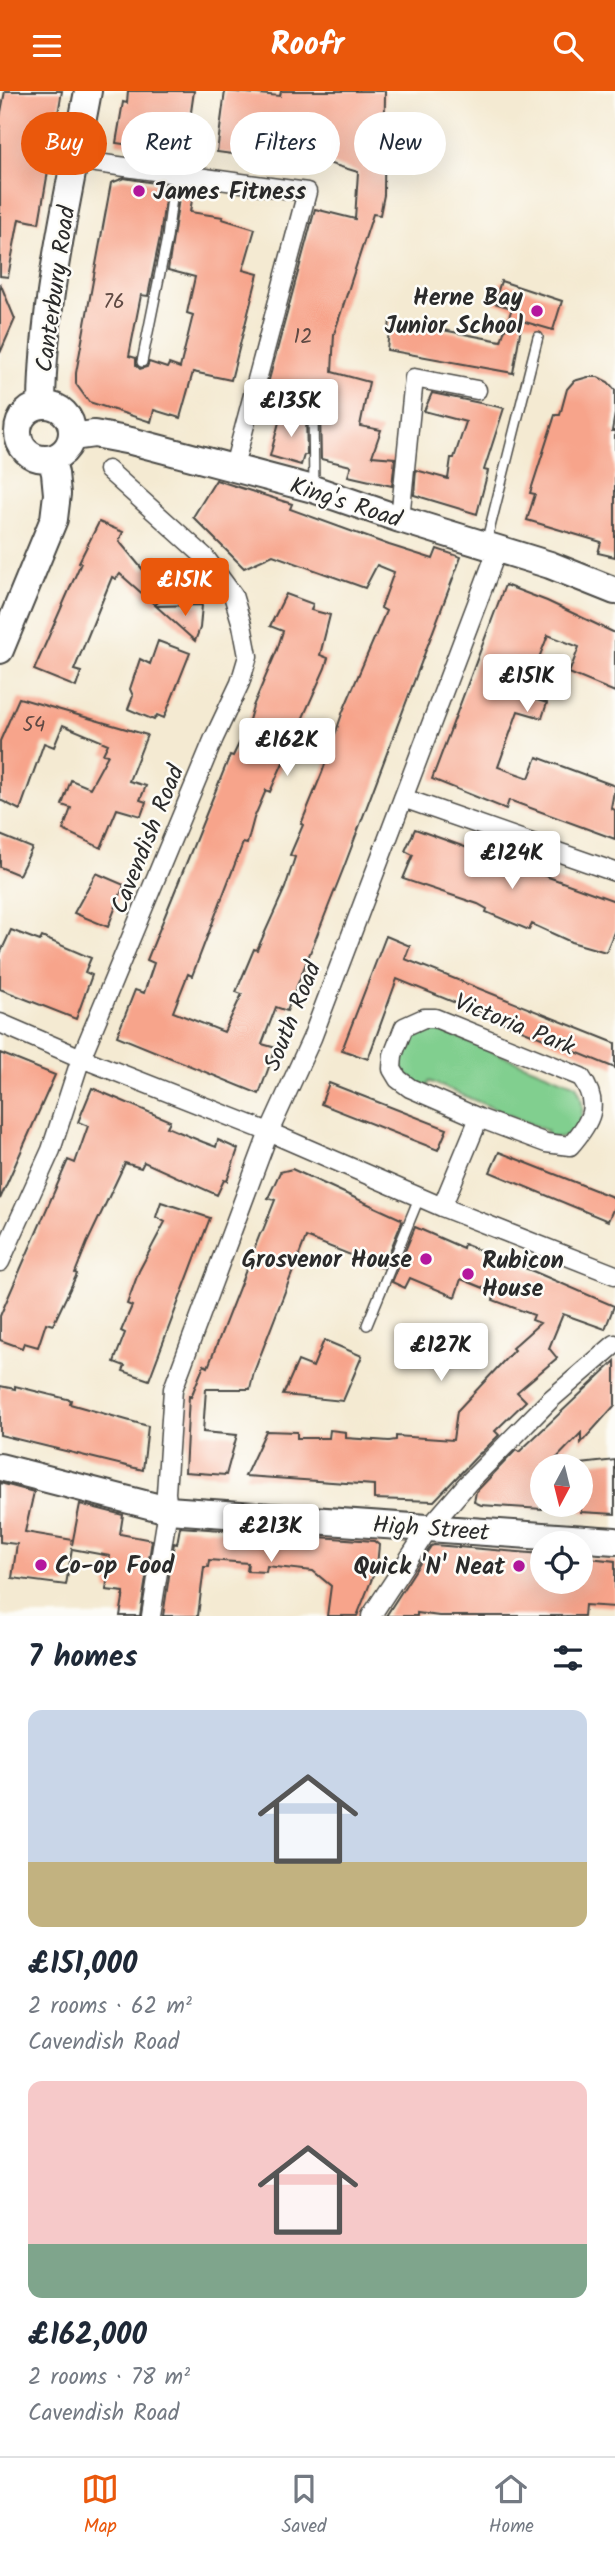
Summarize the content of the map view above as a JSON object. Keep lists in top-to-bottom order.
{
  "streets": {
    "main road": ["Canterbury Road", "King's Road", "High Street"],
    "street": ["Cavendish Road", "South Road", "Victoria Park"]
  },
  "crossings": [
    ["Canterbury Road", "King's Road"],
    ["King's Road", "South Road"],
    ["South Road", "High Street"]
  ],
  "places": [
    "James Fitness",
    "Herne Bay Junior School",
    "Grosvenor House",
    "Rubicon House",
    "Co-op Food",
    "Quick 'N' Neat"
  ],
  "house_numbers": ["76", "12", "54"],
  "north": "bottom",
  "page": {
    "header": "Roofr",
    "chip": [
      "Buy",
      "Rent",
      "Filters",
      "New"
    ],
    "price": [
      "£135K",
      "£151K",
      "£151K",
      "£162K",
      "£124K",
      "£127K",
      "£213K"
    ],
    "heading": "7 homes",
    "list": [
      {
        "name": "£151,000",
        "note": "2 rooms · 62 m² · Cavendish Road"
      },
      {
        "name": "£162,000",
        "note": "2 rooms · 78 m² · Cavendish Road"
      }
    ],
    "tabs": ["Map", "Saved", "Home"]
  }
}
